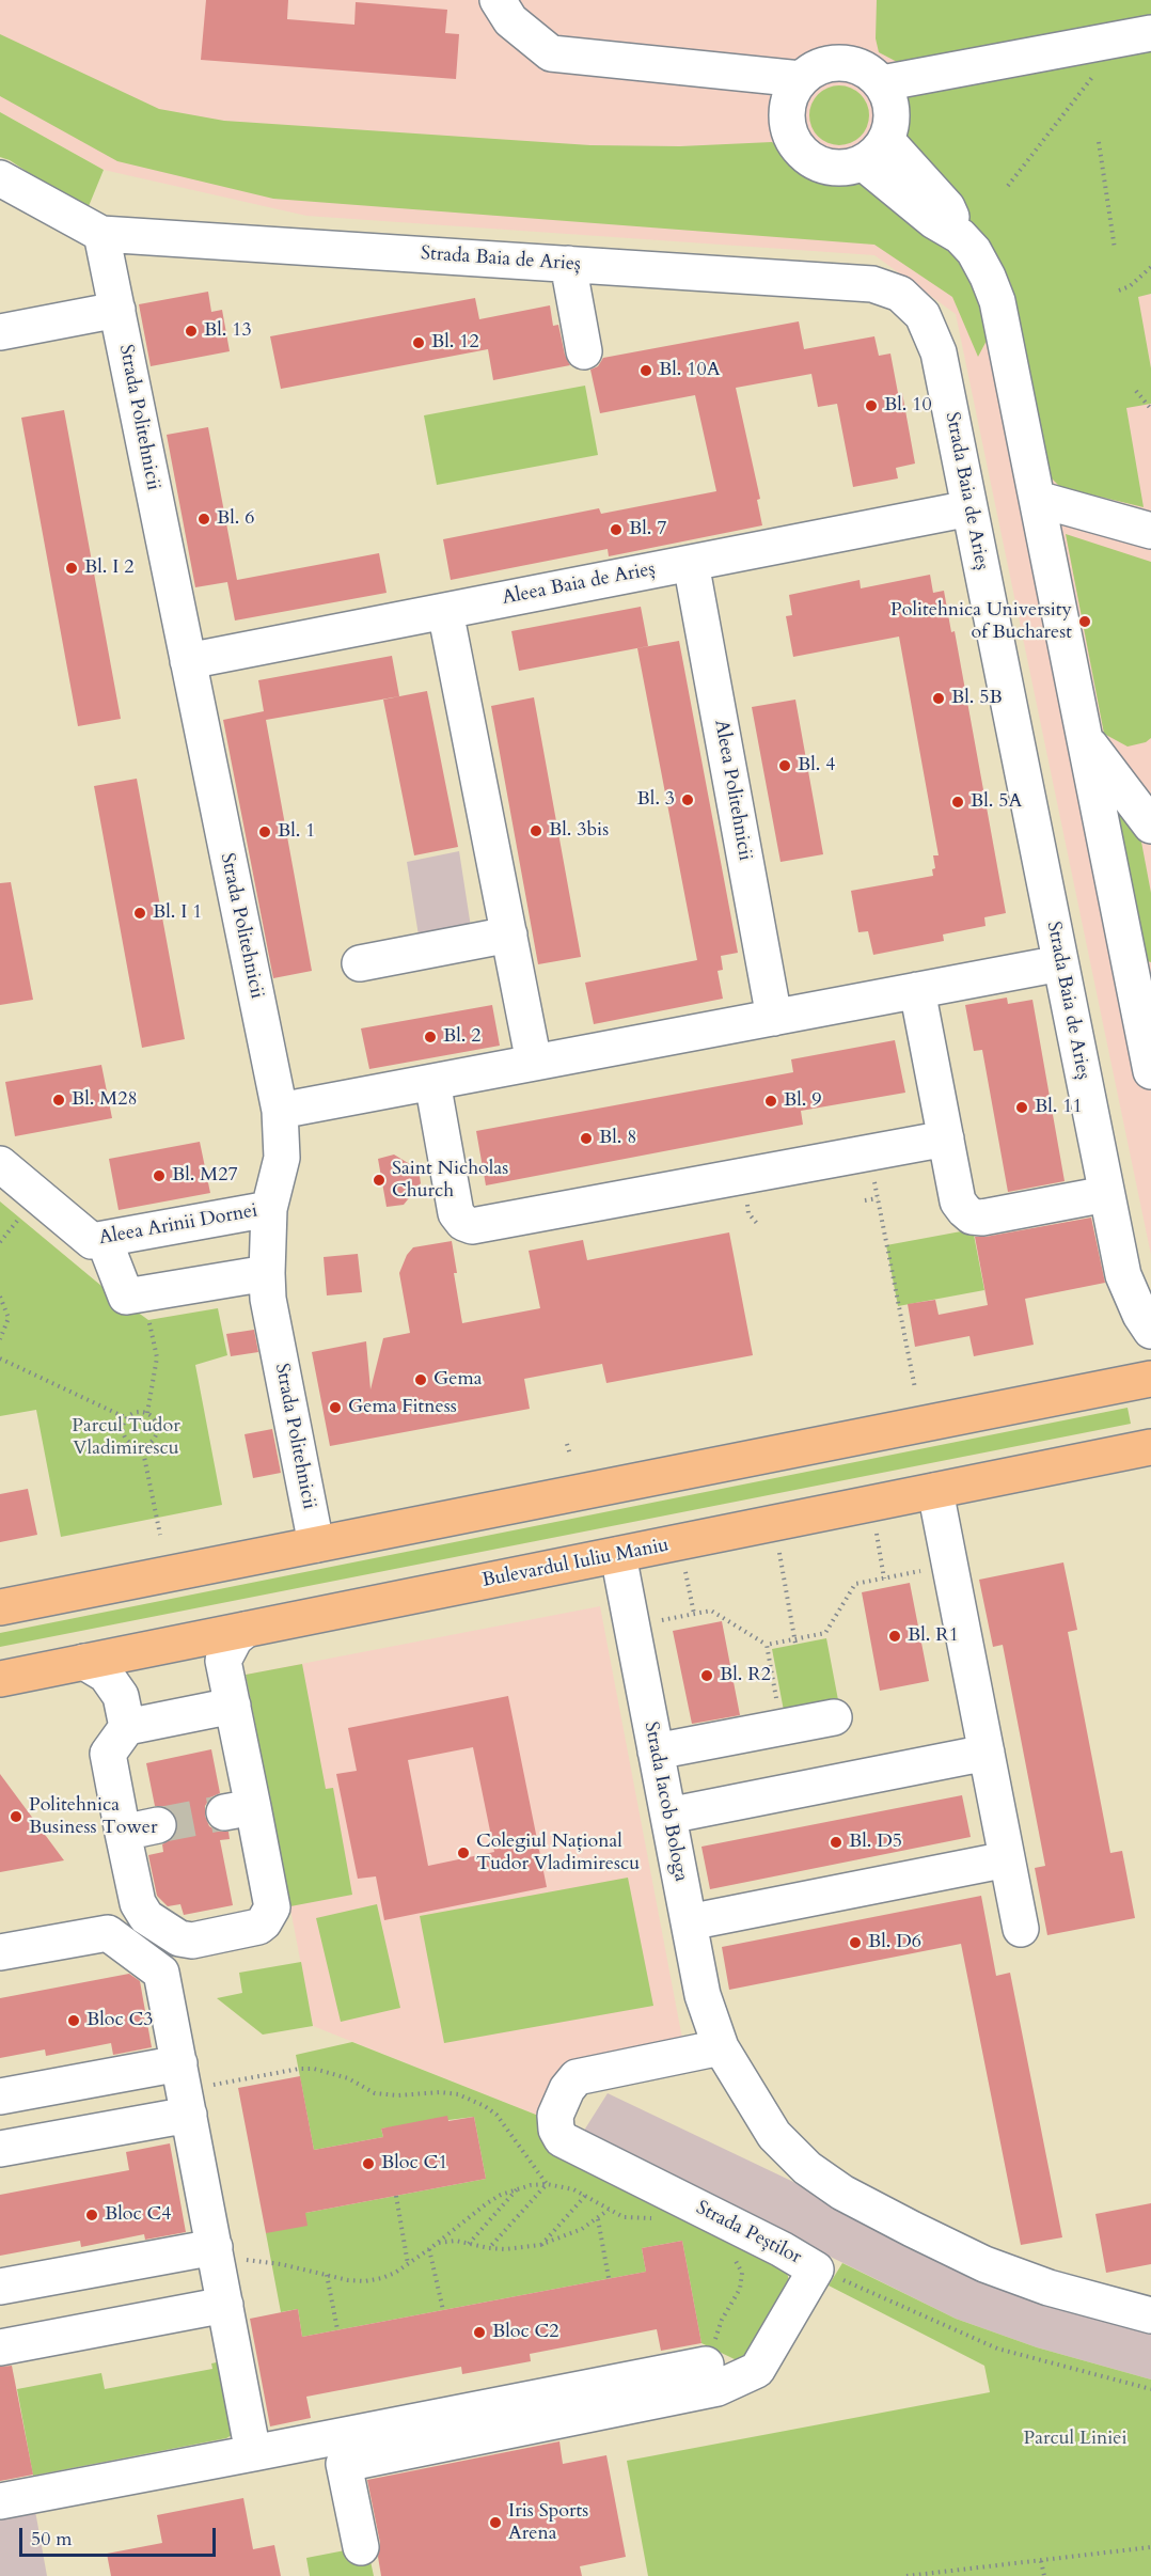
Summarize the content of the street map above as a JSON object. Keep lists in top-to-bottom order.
{
  "streets": {
    "main road": ["Bulevardul Iuliu Maniu"],
    "street": [
      "Strada Baia de Arieș",
      "Strada Politehnicii",
      "Aleea Baia de Arieș",
      "Aleea Politehnicii",
      "Aleea Arinii Dornei",
      "Strada Iacob Bologa",
      "Strada Peștilor"
    ]
  },
  "crossings": [
    ["Strada Baia de Arieș", "Strada Politehnicii"],
    ["Strada Baia de Arieș", "Aleea Baia de Arieș"],
    ["Strada Politehnicii", "Aleea Baia de Arieș"],
    ["Strada Politehnicii", "Aleea Arinii Dornei"],
    ["Aleea Baia de Arieș", "Aleea Politehnicii"],
    ["Bulevardul Iuliu Maniu", "Strada Iacob Bologa"],
    ["Strada Iacob Bologa", "Strada Peștilor"]
  ],
  "parks": ["Parcul Tudor Vladimirescu", "Parcul Liniei"],
  "places": [
    "Bl. 13",
    "Bl. 12",
    "Bl. 10A",
    "Bl. 10",
    "Bl. 6",
    "Bl. 7",
    "Bl. I 2",
    "Politehnica University of Bucharest",
    "Bl. 5B",
    "Bl. 4",
    "Bl. 3",
    "Bl. 5A",
    "Bl. 3bis",
    "Bl. 1",
    "Bl. I 1",
    "Bl. 2",
    "Bl. M28",
    "Bl. 9",
    "Bl. 11",
    "Bl. 8",
    "Bl. M27",
    "Saint Nicholas Church",
    "Gema",
    "Gema Fitness",
    "Bl. R1",
    "Bl. R2",
    "Politehnica Business Tower",
    "Bl. D5",
    "Colegiul Național Tudor Vladimirescu",
    "Bl. D6",
    "Bloc C3",
    "Bloc C1",
    "Bloc C4",
    "Bloc C2",
    "Iris Sports Arena"
  ],
  "scale_bar": "50 m"
}
